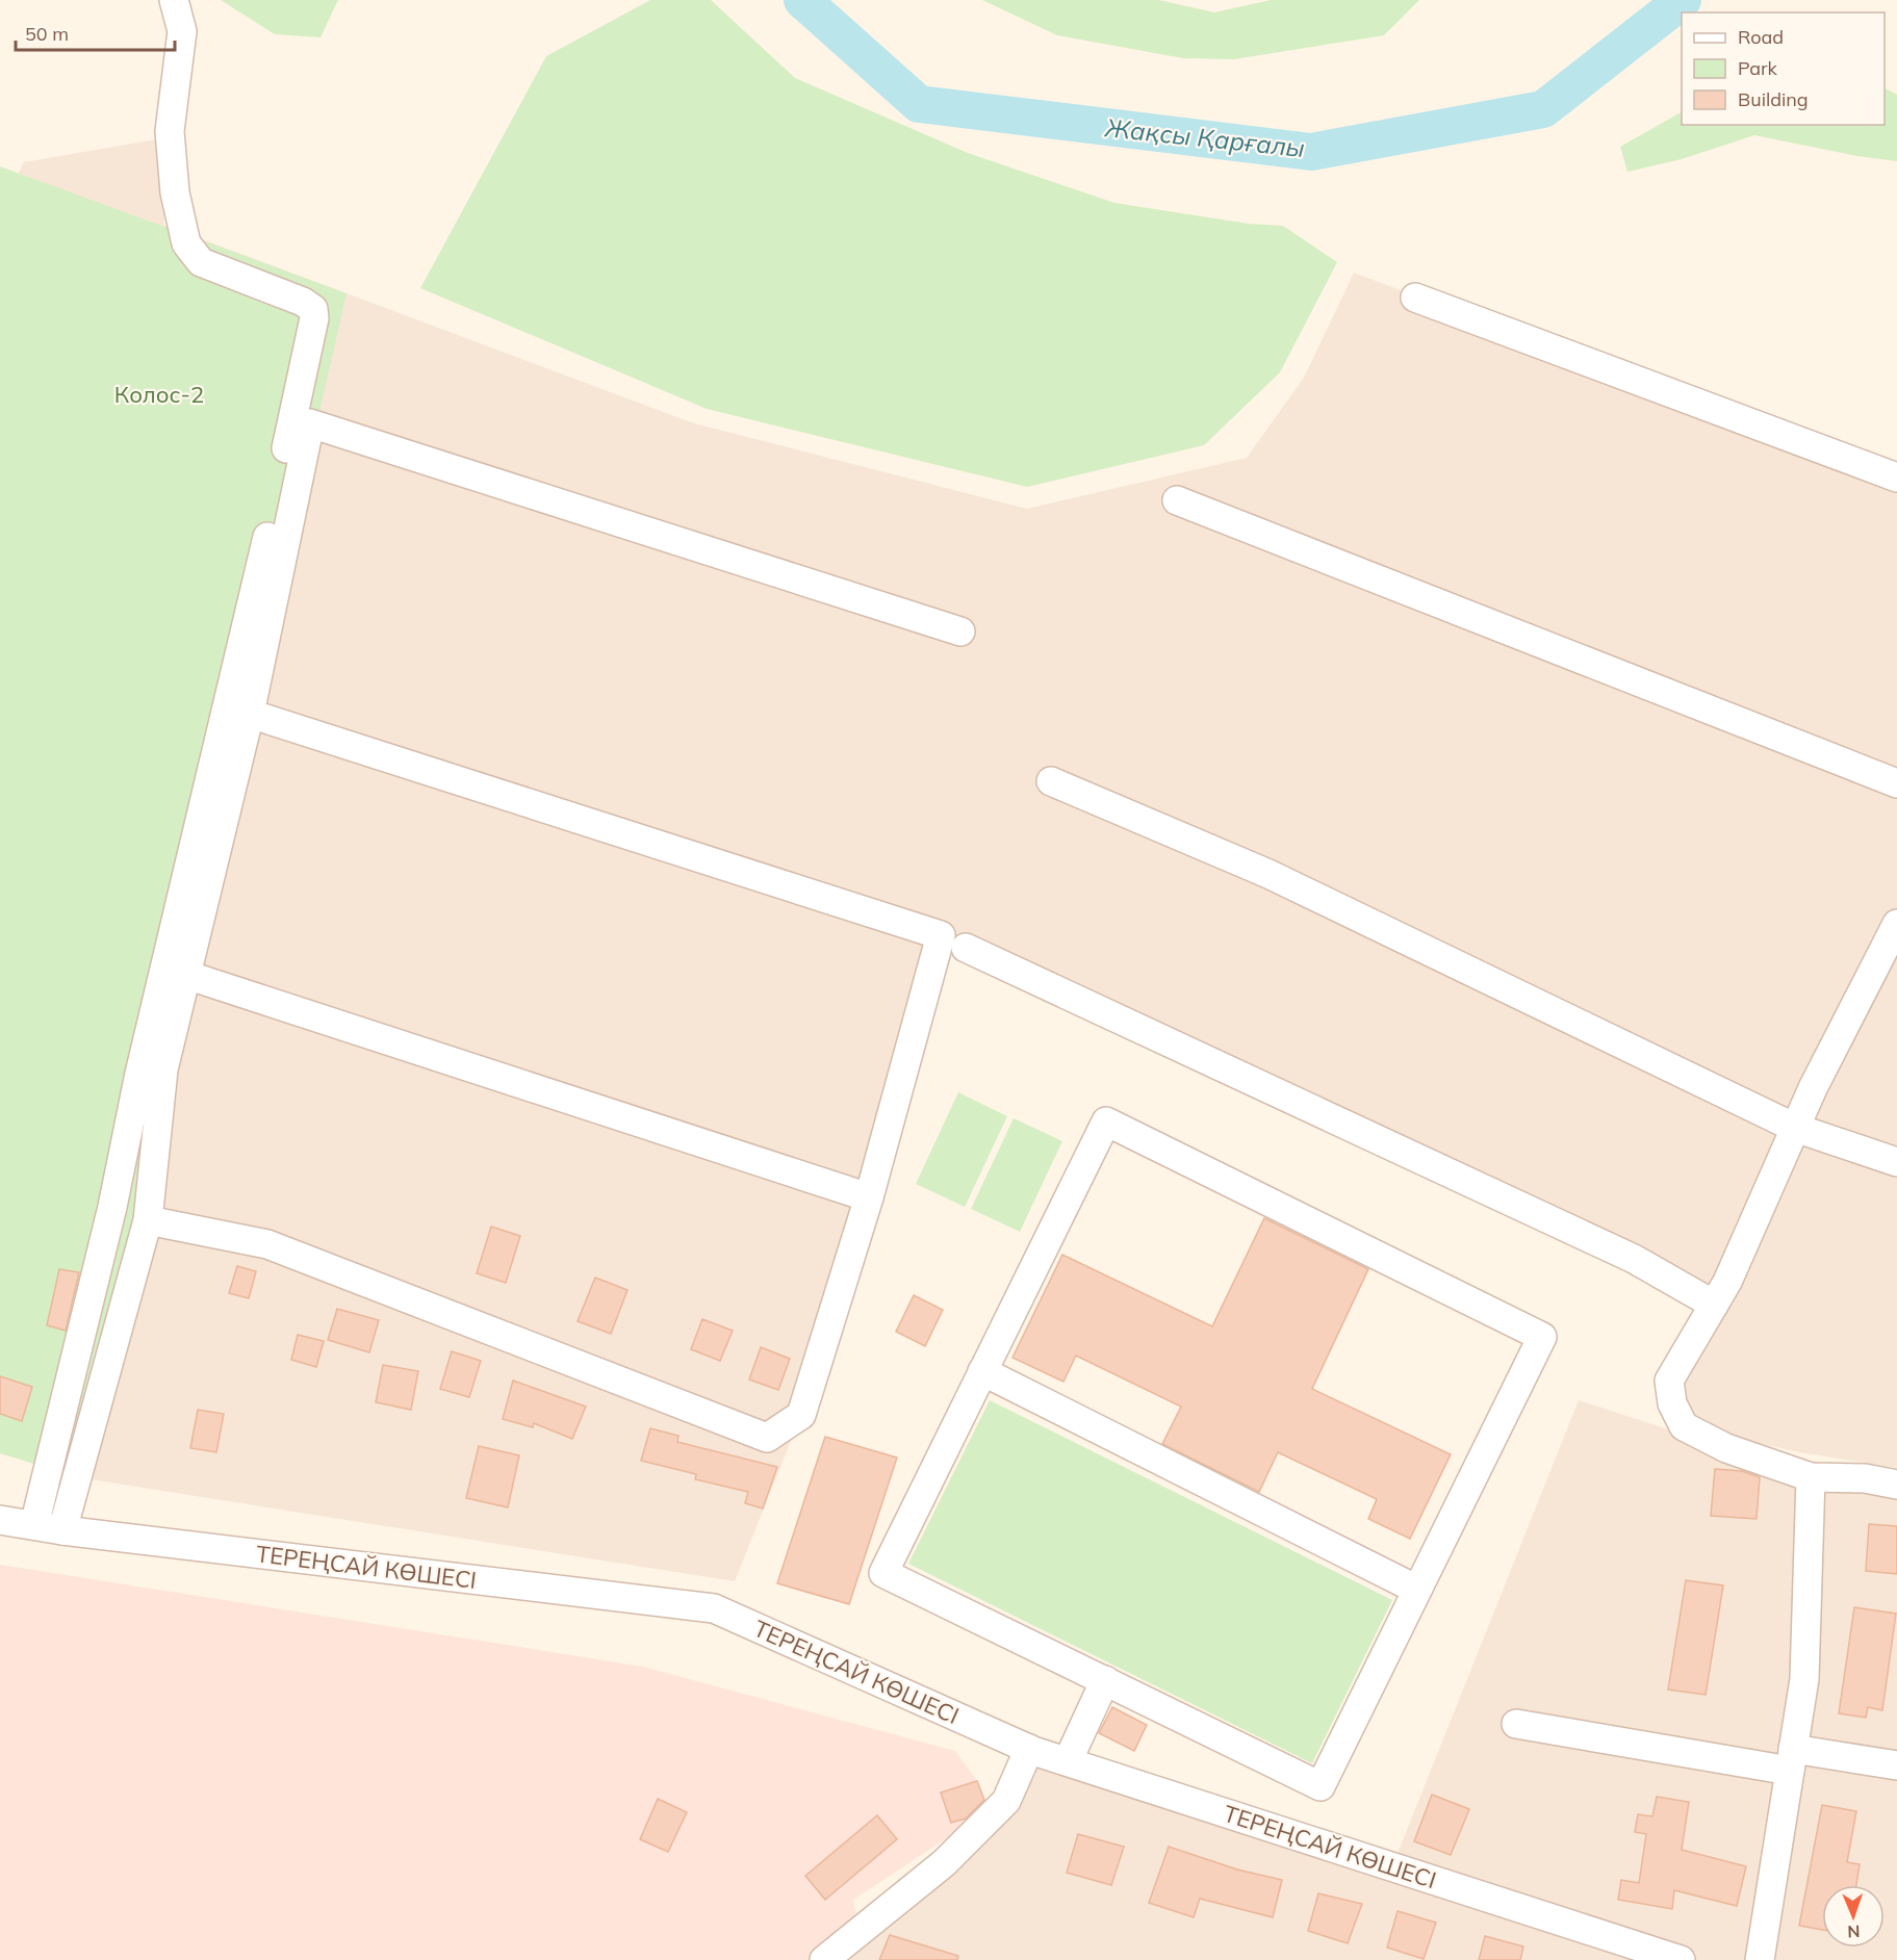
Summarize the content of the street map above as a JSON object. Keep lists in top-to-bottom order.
{
  "streets": {
    "street": ["ТЕРЕҢСАЙ КӨШЕСІ"]
  },
  "water": ["Жақсы Қарғалы"],
  "parks": ["Колос-2"],
  "legend": ["Road", "Park", "Building"],
  "scale_bar": "50 m",
  "north": "bottom"
}
